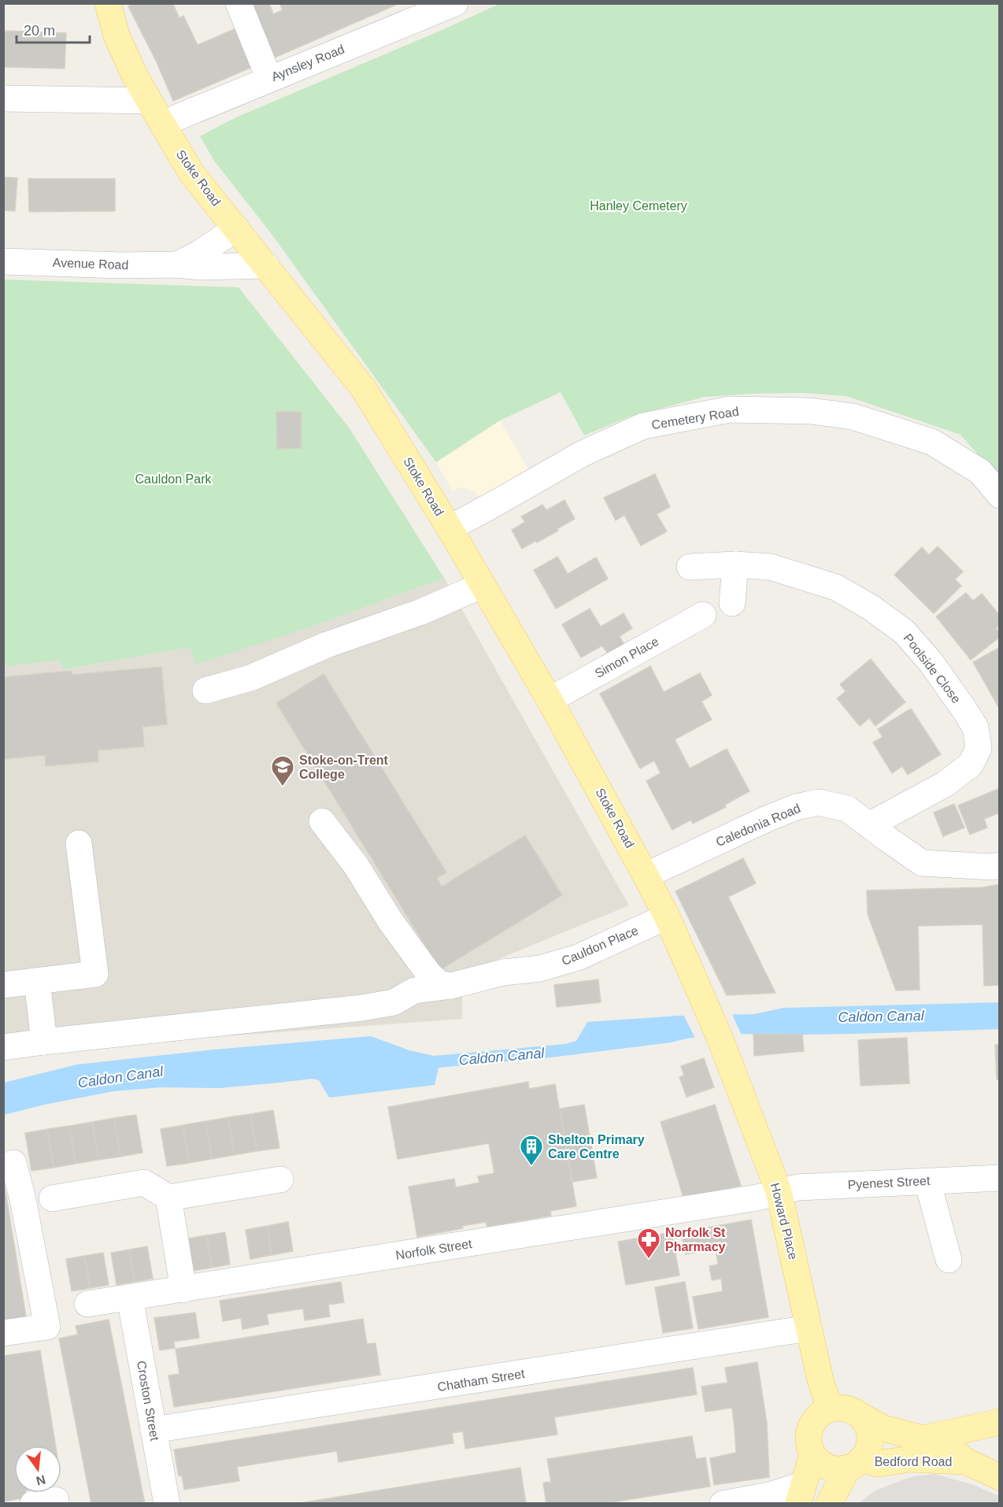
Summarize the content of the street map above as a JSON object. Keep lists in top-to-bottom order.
{
  "streets": {
    "main road": ["Stoke Road", "Howard Place", "Bedford Road"],
    "street": [
      "Aynsley Road",
      "Avenue Road",
      "Cemetery Road",
      "Simon Place",
      "Poolside Close",
      "Caledonia Road",
      "Cauldon Place",
      "Pyenest Street",
      "Norfolk Street",
      "Chatham Street",
      "Croston Street"
    ]
  },
  "crossings": [
    ["Aynsley Road", "Stoke Road"],
    ["Stoke Road", "Avenue Road"],
    ["Stoke Road", "Cemetery Road"],
    ["Stoke Road", "Simon Place"],
    ["Stoke Road", "Caledonia Road"],
    ["Stoke Road", "Cauldon Place"],
    ["Stoke Road", "Howard Place"],
    ["Poolside Close", "Caledonia Road"],
    ["Pyenest Street", "Howard Place"],
    ["Pyenest Street", "Norfolk Street"],
    ["Howard Place", "Norfolk Street"],
    ["Howard Place", "Chatham Street"],
    ["Howard Place", "Bedford Road"],
    ["Norfolk Street", "Croston Street"],
    ["Chatham Street", "Croston Street"]
  ],
  "water": ["Caldon Canal"],
  "parks": ["Hanley Cemetery", "Cauldon Park"],
  "places": {
    "school or university": ["Stoke-on-Trent College"],
    "building": ["Shelton Primary Care Centre"],
    "pharmacy": ["Norfolk St Pharmacy"]
  },
  "scale_bar": "20 m",
  "north": "bottom"
}
